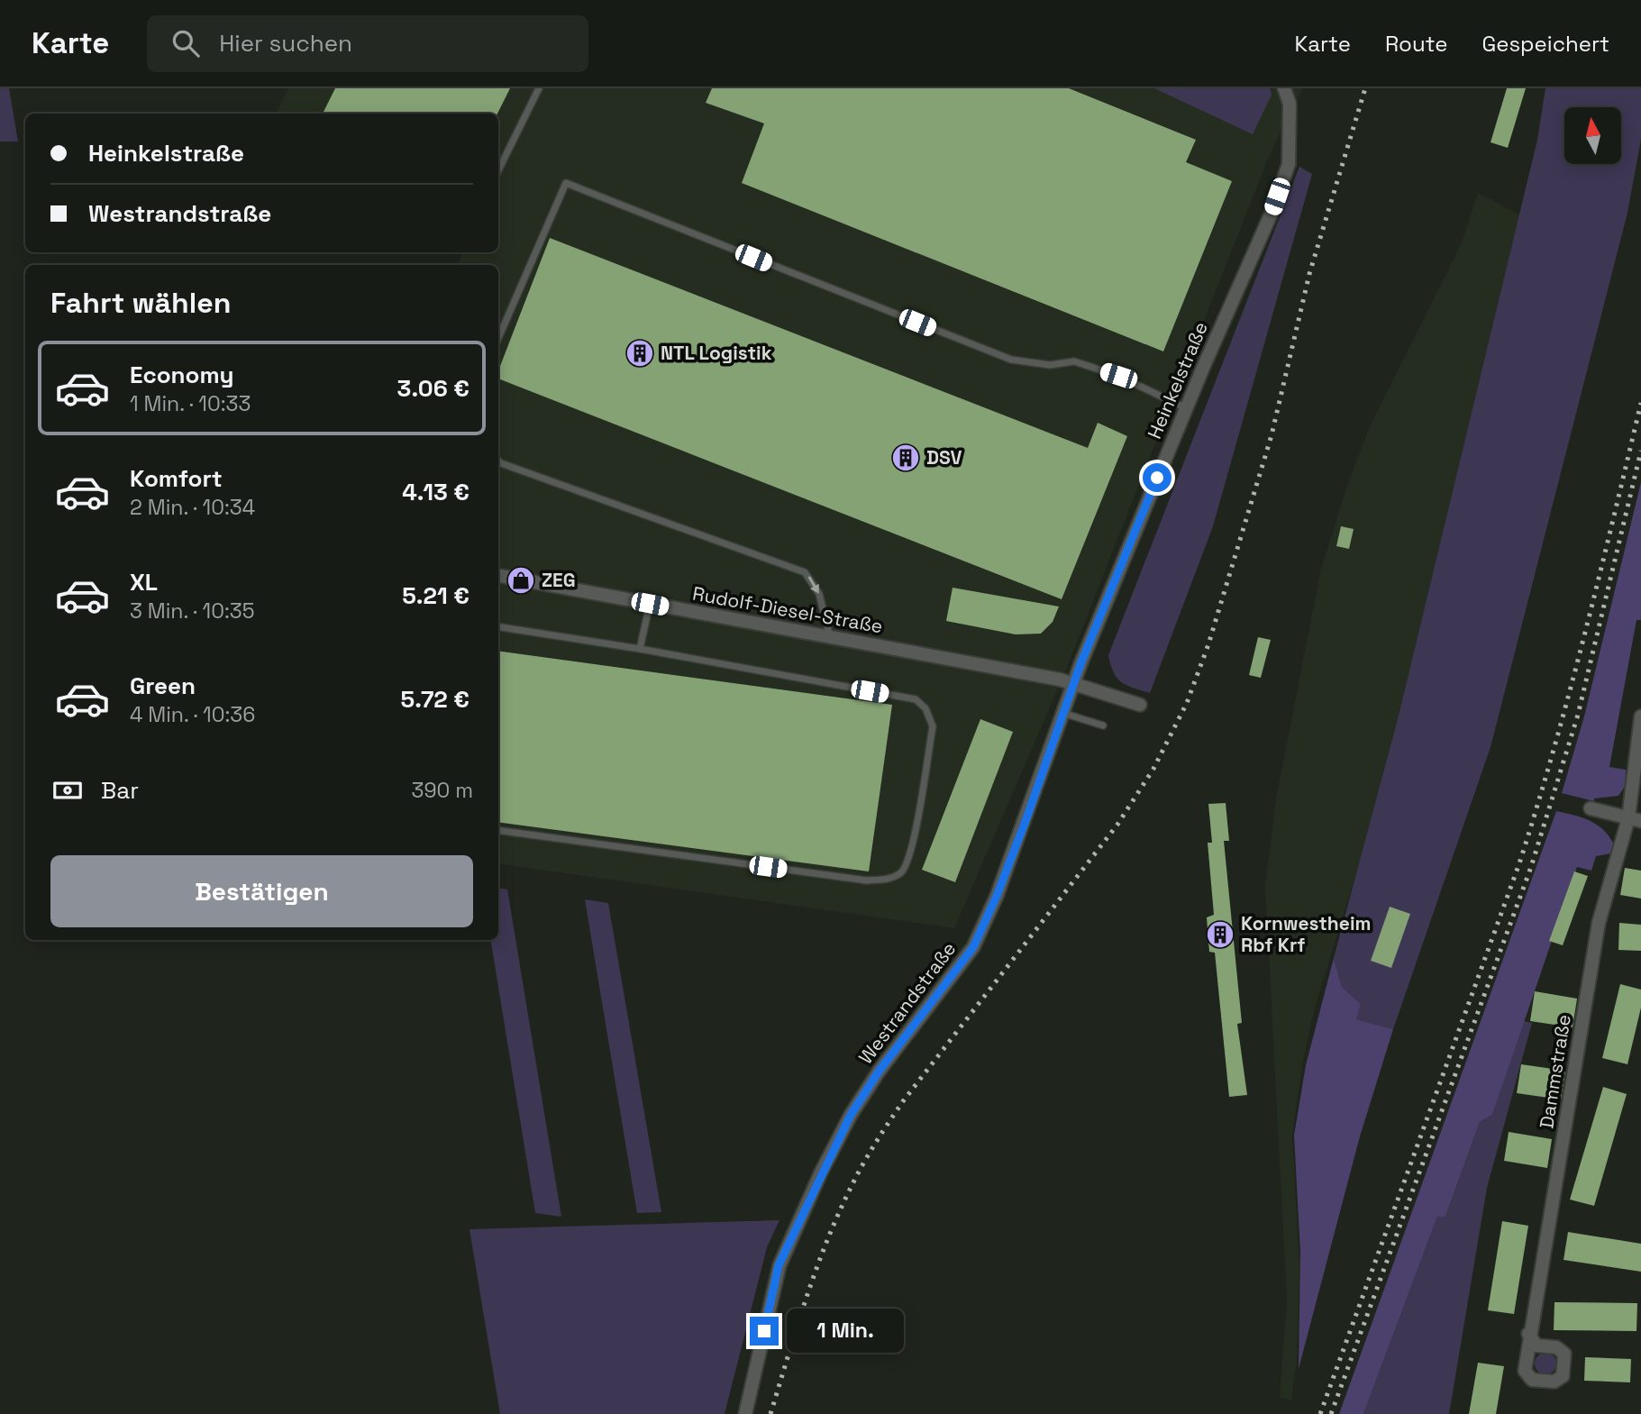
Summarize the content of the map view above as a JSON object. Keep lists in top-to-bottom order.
{
  "streets": {
    "street": [
      "Heinkelstraße",
      "Rudolf-Diesel-Straße",
      "Westrandstraße",
      "Dammstraße"
    ]
  },
  "crossings": [
    ["Heinkelstraße", "Rudolf-Diesel-Straße"],
    ["Heinkelstraße", "Westrandstraße"],
    ["Rudolf-Diesel-Straße", "Westrandstraße"]
  ],
  "places": {
    "building": ["NTL Logistik", "DSV", "Kornwestheim Rbf Krf"],
    "shop": ["ZEG"]
  },
  "north": "top",
  "page": {
    "header": "Karte",
    "search": "Hier suchen",
    "nav": ["Karte", "Route", "Gespeichert"],
    "banner": ["Heinkelstraße", "Westrandstraße"],
    "heading": "Fahrt wählen",
    "list": [
      {
        "name": "Economy",
        "note": "1 Min. · 10:33",
        "value": "3.06 €"
      },
      {
        "name": "Komfort",
        "note": "2 Min. · 10:34",
        "value": "4.13 €"
      },
      {
        "name": "XL",
        "note": "3 Min. · 10:35",
        "value": "5.21 €"
      },
      {
        "name": "Green",
        "note": "4 Min. · 10:36",
        "value": "5.72 €"
      }
    ],
    "pay": ["Bar", "390 m"],
    "buttons": "Bestätigen",
    "bubble": "1 Min."
  }
}
